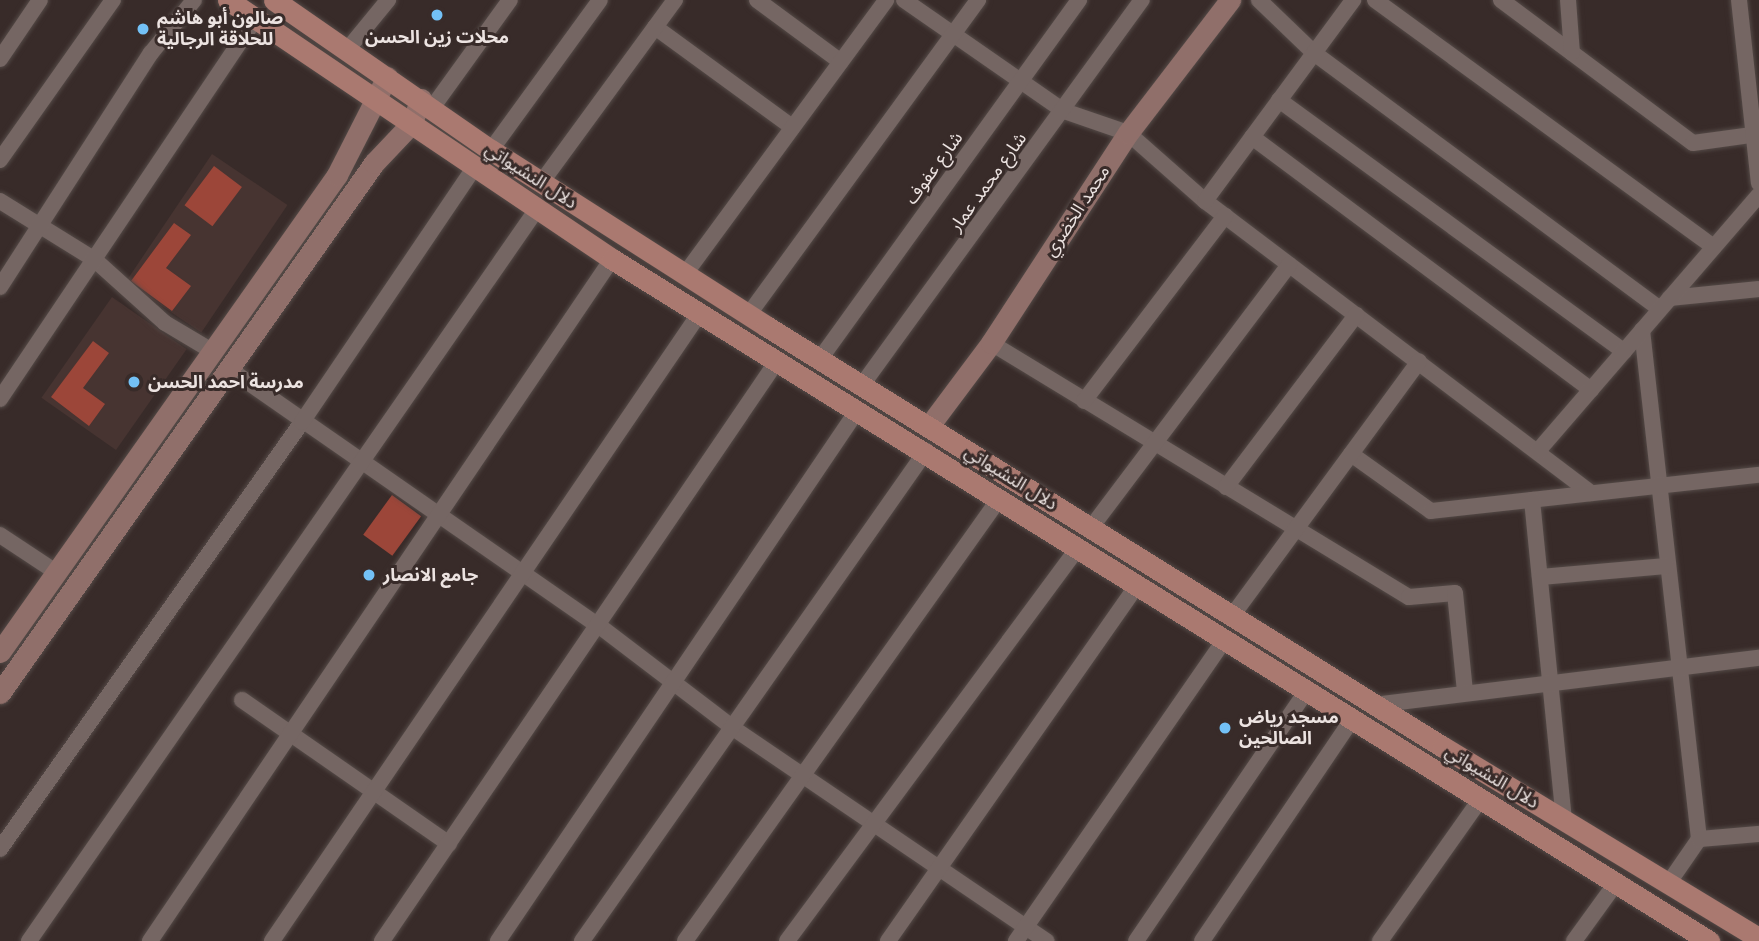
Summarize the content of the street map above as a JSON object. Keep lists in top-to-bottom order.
{
  "streets": {
    "main road": ["دلال النشيواتي"],
    "street": ["شارع عفوف", "شارع محمد عمار", "محمد الخضري"]
  },
  "crossings": [
    ["شارع عفوف", "دلال النشيواتي"],
    ["دلال النشيواتي", "شارع محمد عمار"],
    ["دلال النشيواتي", "محمد الخضري"]
  ],
  "places": [
    "محلات زين الحسن",
    "صالون أبو هاشم للحلاقة الرجالية",
    "مدرسة احمد الحسن",
    "جامع الانصار",
    "مسجد رياض الصالحين"
  ]
}
